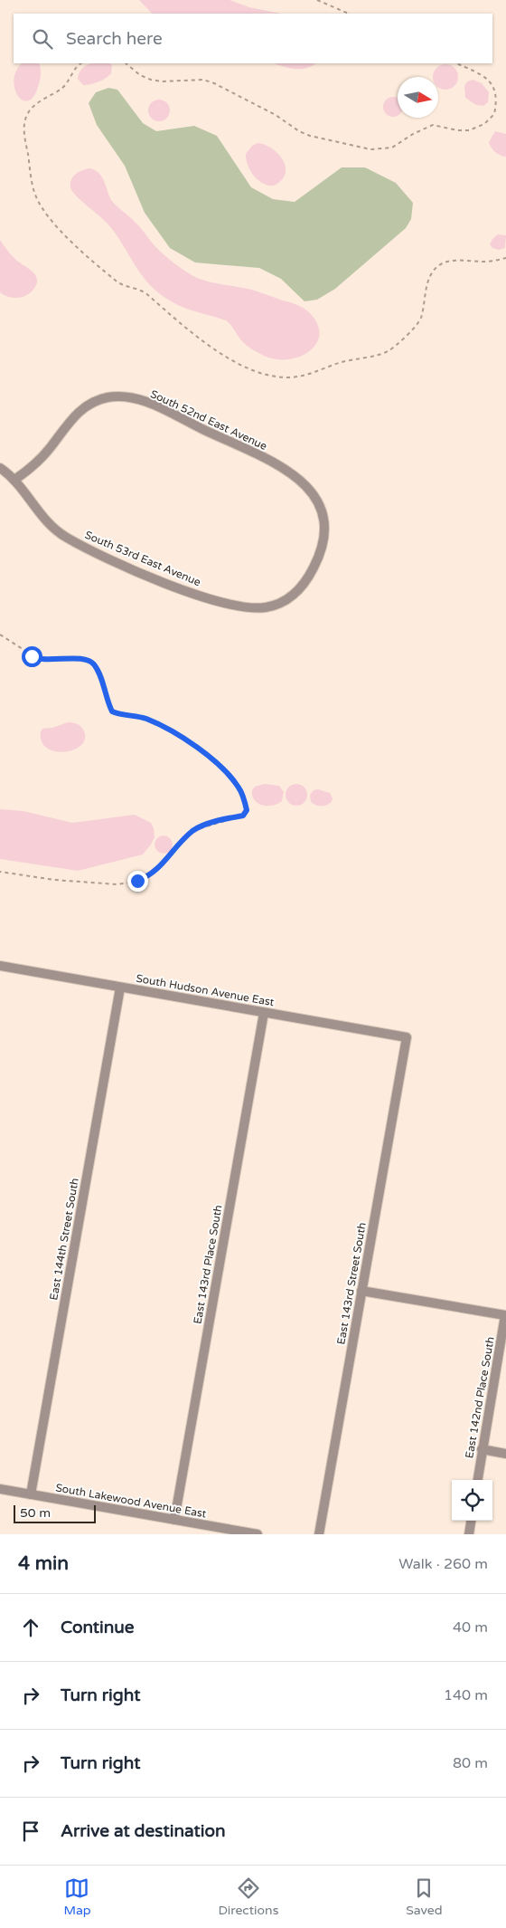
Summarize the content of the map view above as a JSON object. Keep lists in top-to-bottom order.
{
  "streets": {
    "street": [
      "South 52nd East Avenue",
      "South 53rd East Avenue",
      "South Hudson Avenue East",
      "East 144th Street South",
      "East 143rd Place South",
      "East 143rd Street South",
      "East 142nd Place South",
      "South Lakewood Avenue East"
    ]
  },
  "crossings": [
    ["South 52nd East Avenue", "South 53rd East Avenue"],
    ["South Hudson Avenue East", "East 144th Street South"],
    ["South Hudson Avenue East", "East 143rd Place South"],
    ["South Hudson Avenue East", "East 143rd Street South"],
    ["East 144th Street South", "South Lakewood Avenue East"],
    ["East 143rd Place South", "South Lakewood Avenue East"]
  ],
  "scale_bar": "50 m",
  "north": "right",
  "page": {
    "search": "Search here",
    "scale": "50 m",
    "heading": ["4 min", "Walk · 260 m"],
    "list": [
      ["Continue", "40 m"],
      ["Turn right", "140 m"],
      ["Turn right", "80 m"],
      "Arrive at destination"
    ],
    "nav": ["Map", "Directions", "Saved"]
  }
}
